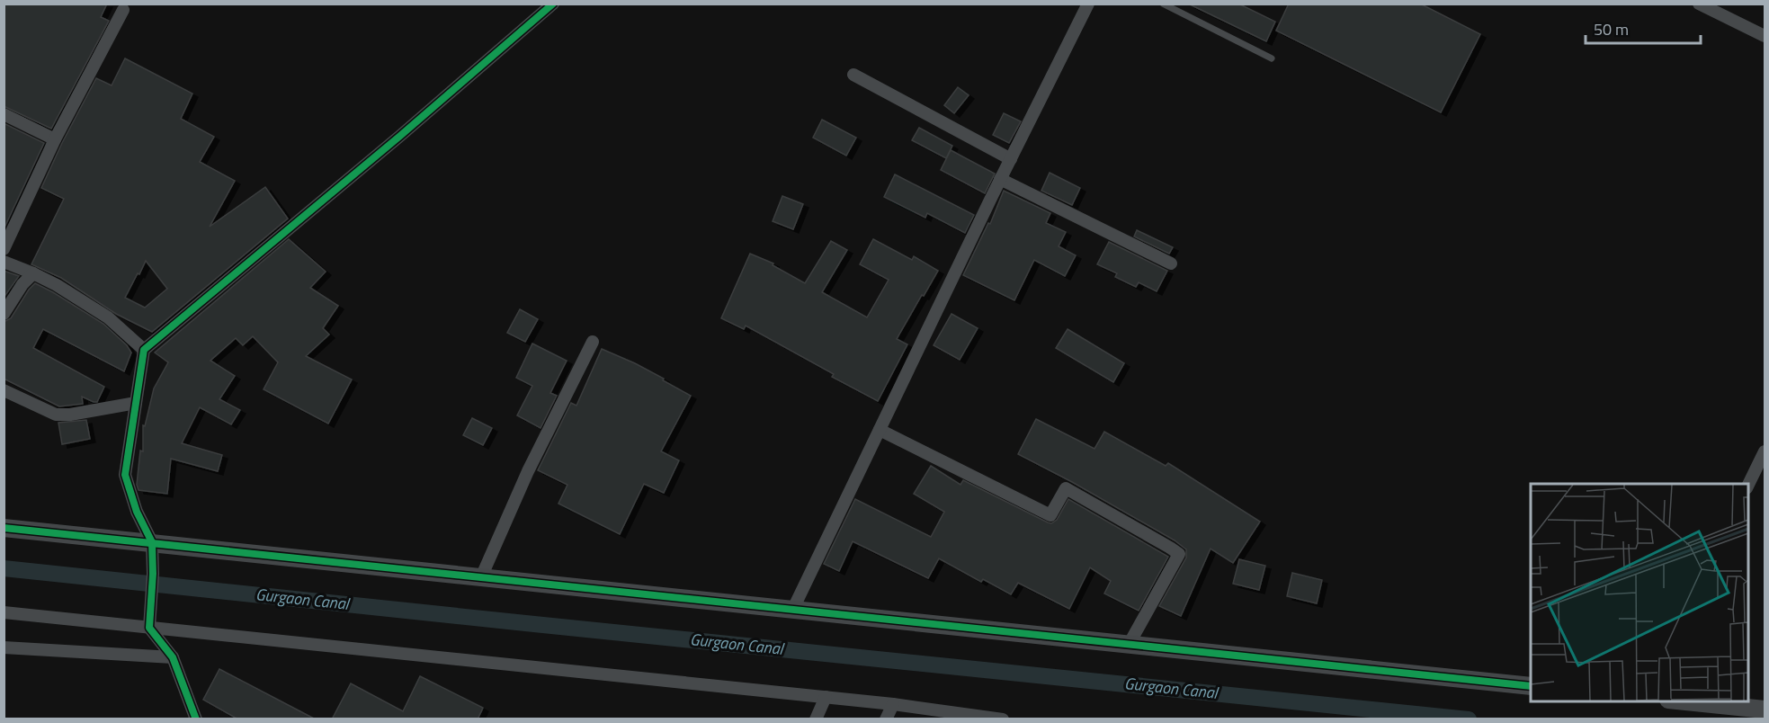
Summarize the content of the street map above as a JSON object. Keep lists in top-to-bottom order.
{
  "water": ["Gurgaon Canal"],
  "scale_bar": "50 m"
}
